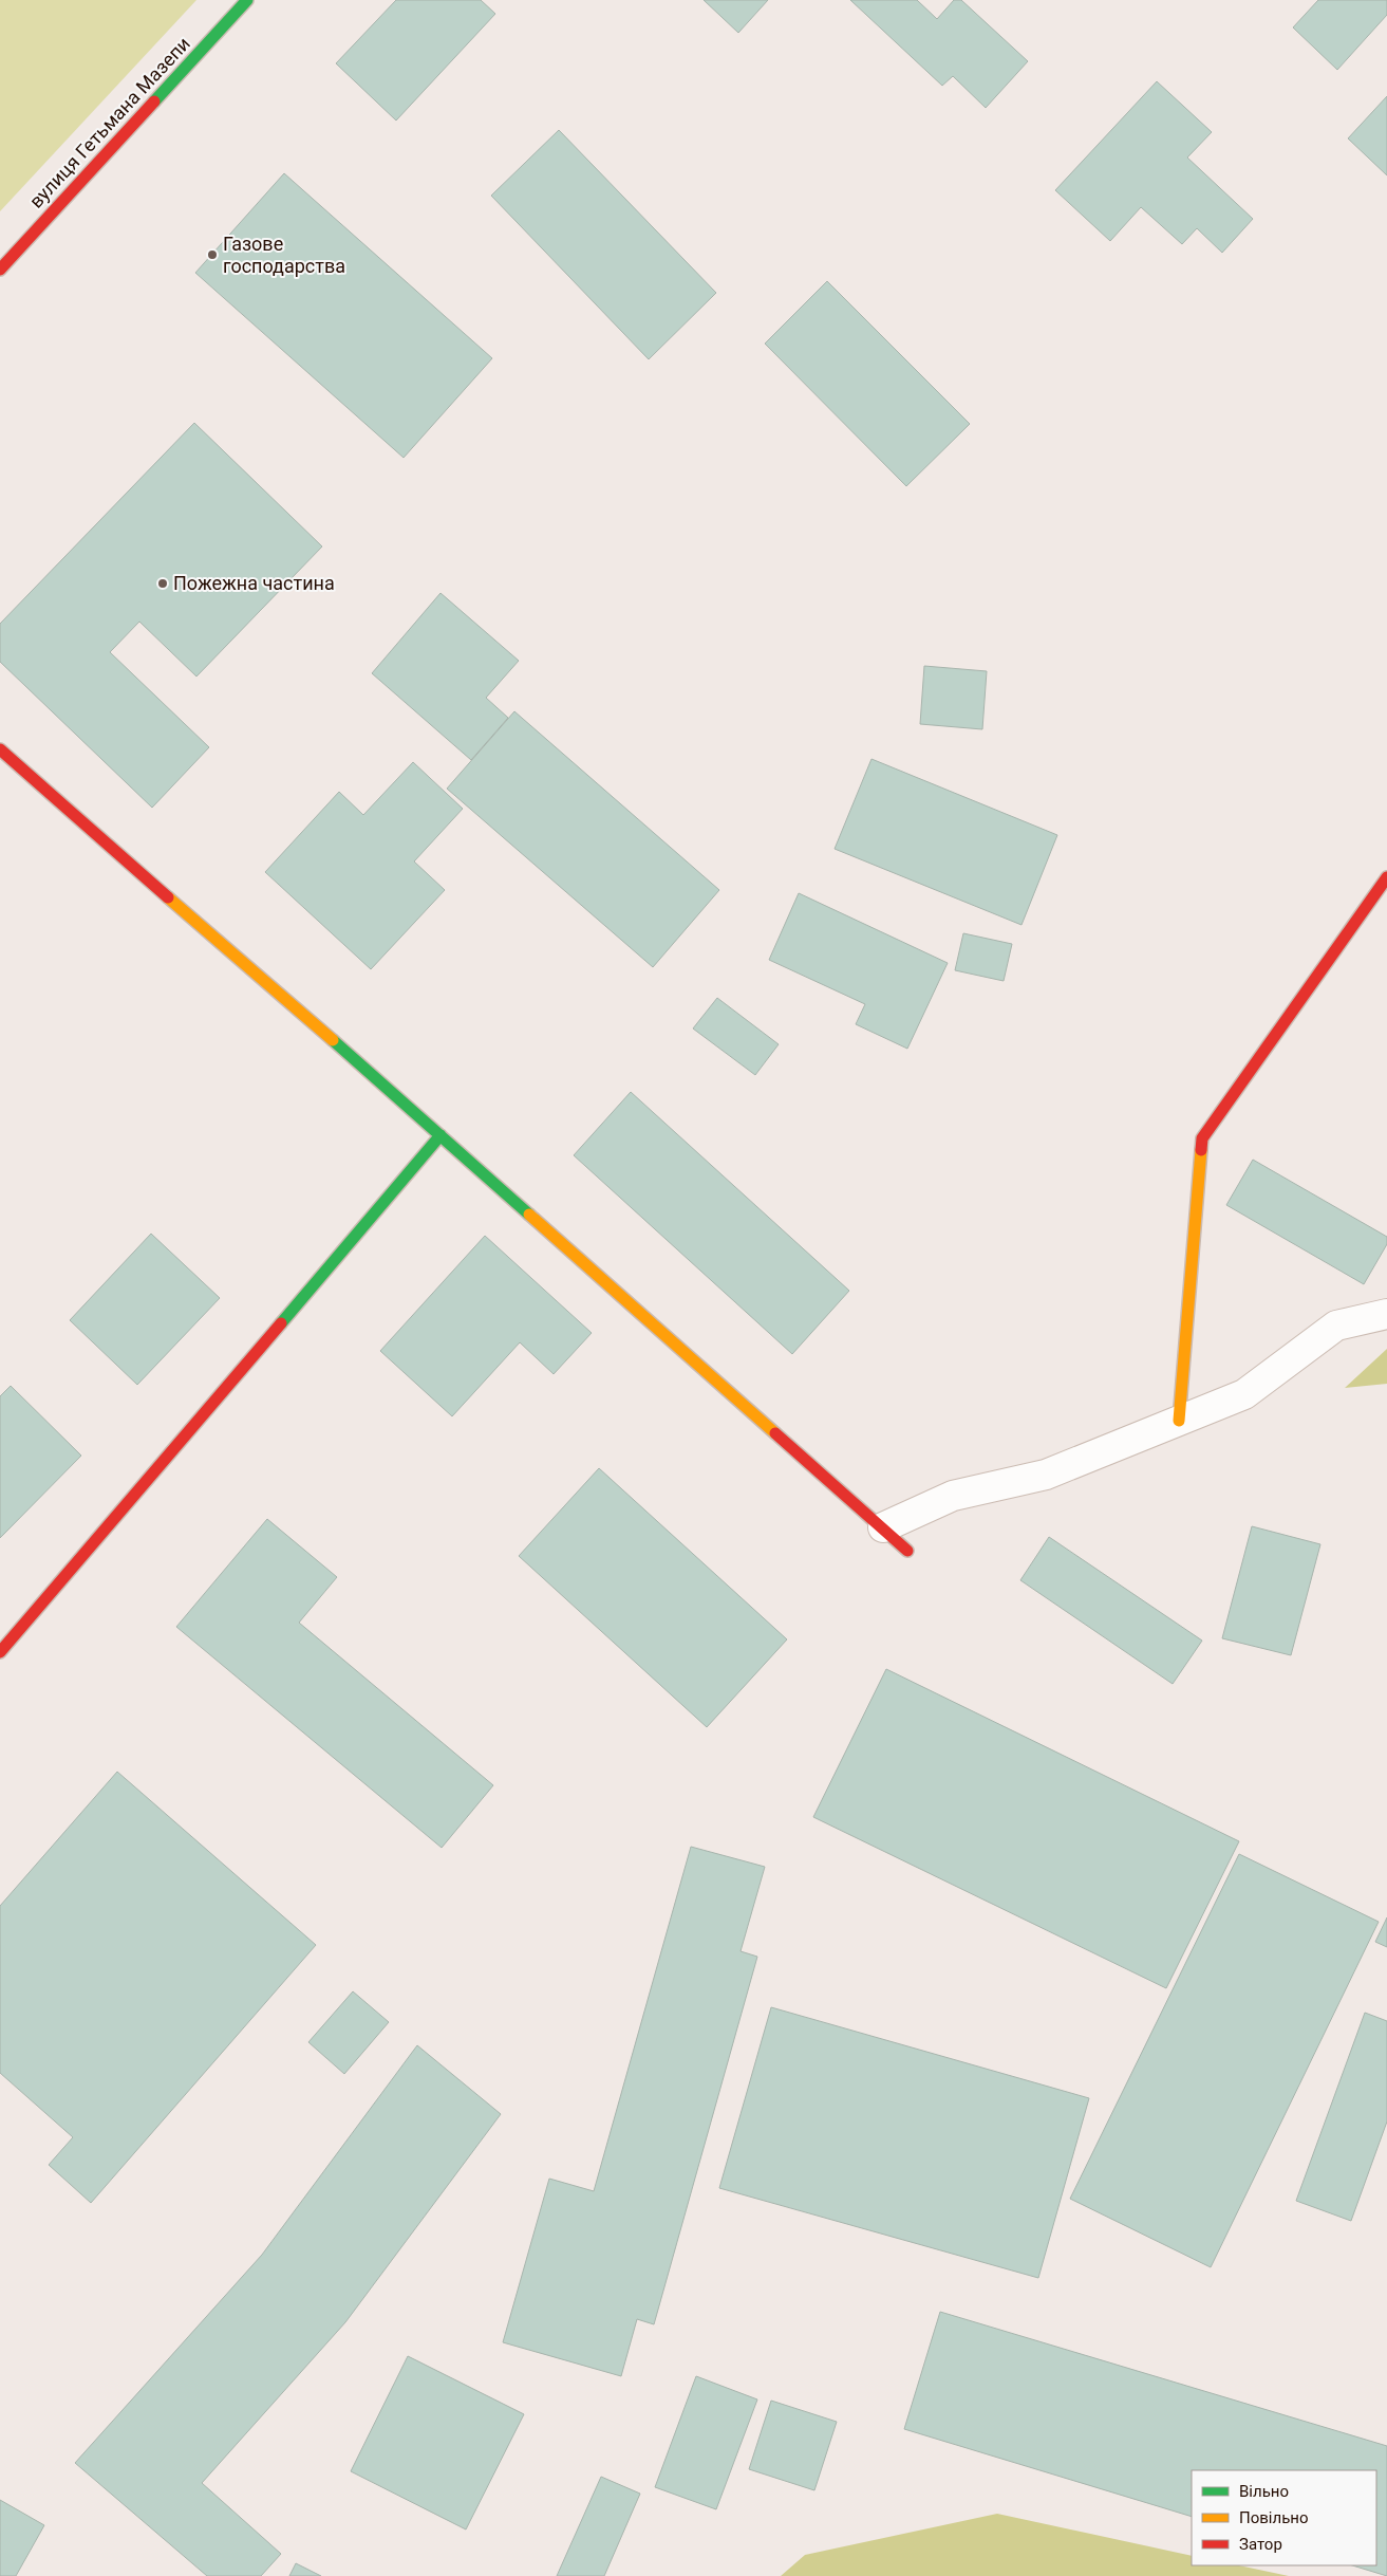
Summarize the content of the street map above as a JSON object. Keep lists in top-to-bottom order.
{
  "streets": {
    "street": ["вулиця Гетьмана Мазепи"]
  },
  "places": ["Газове господарства", "Пожежна частина"],
  "legend": ["Вільно", "Повільно", "Затор"]
}
